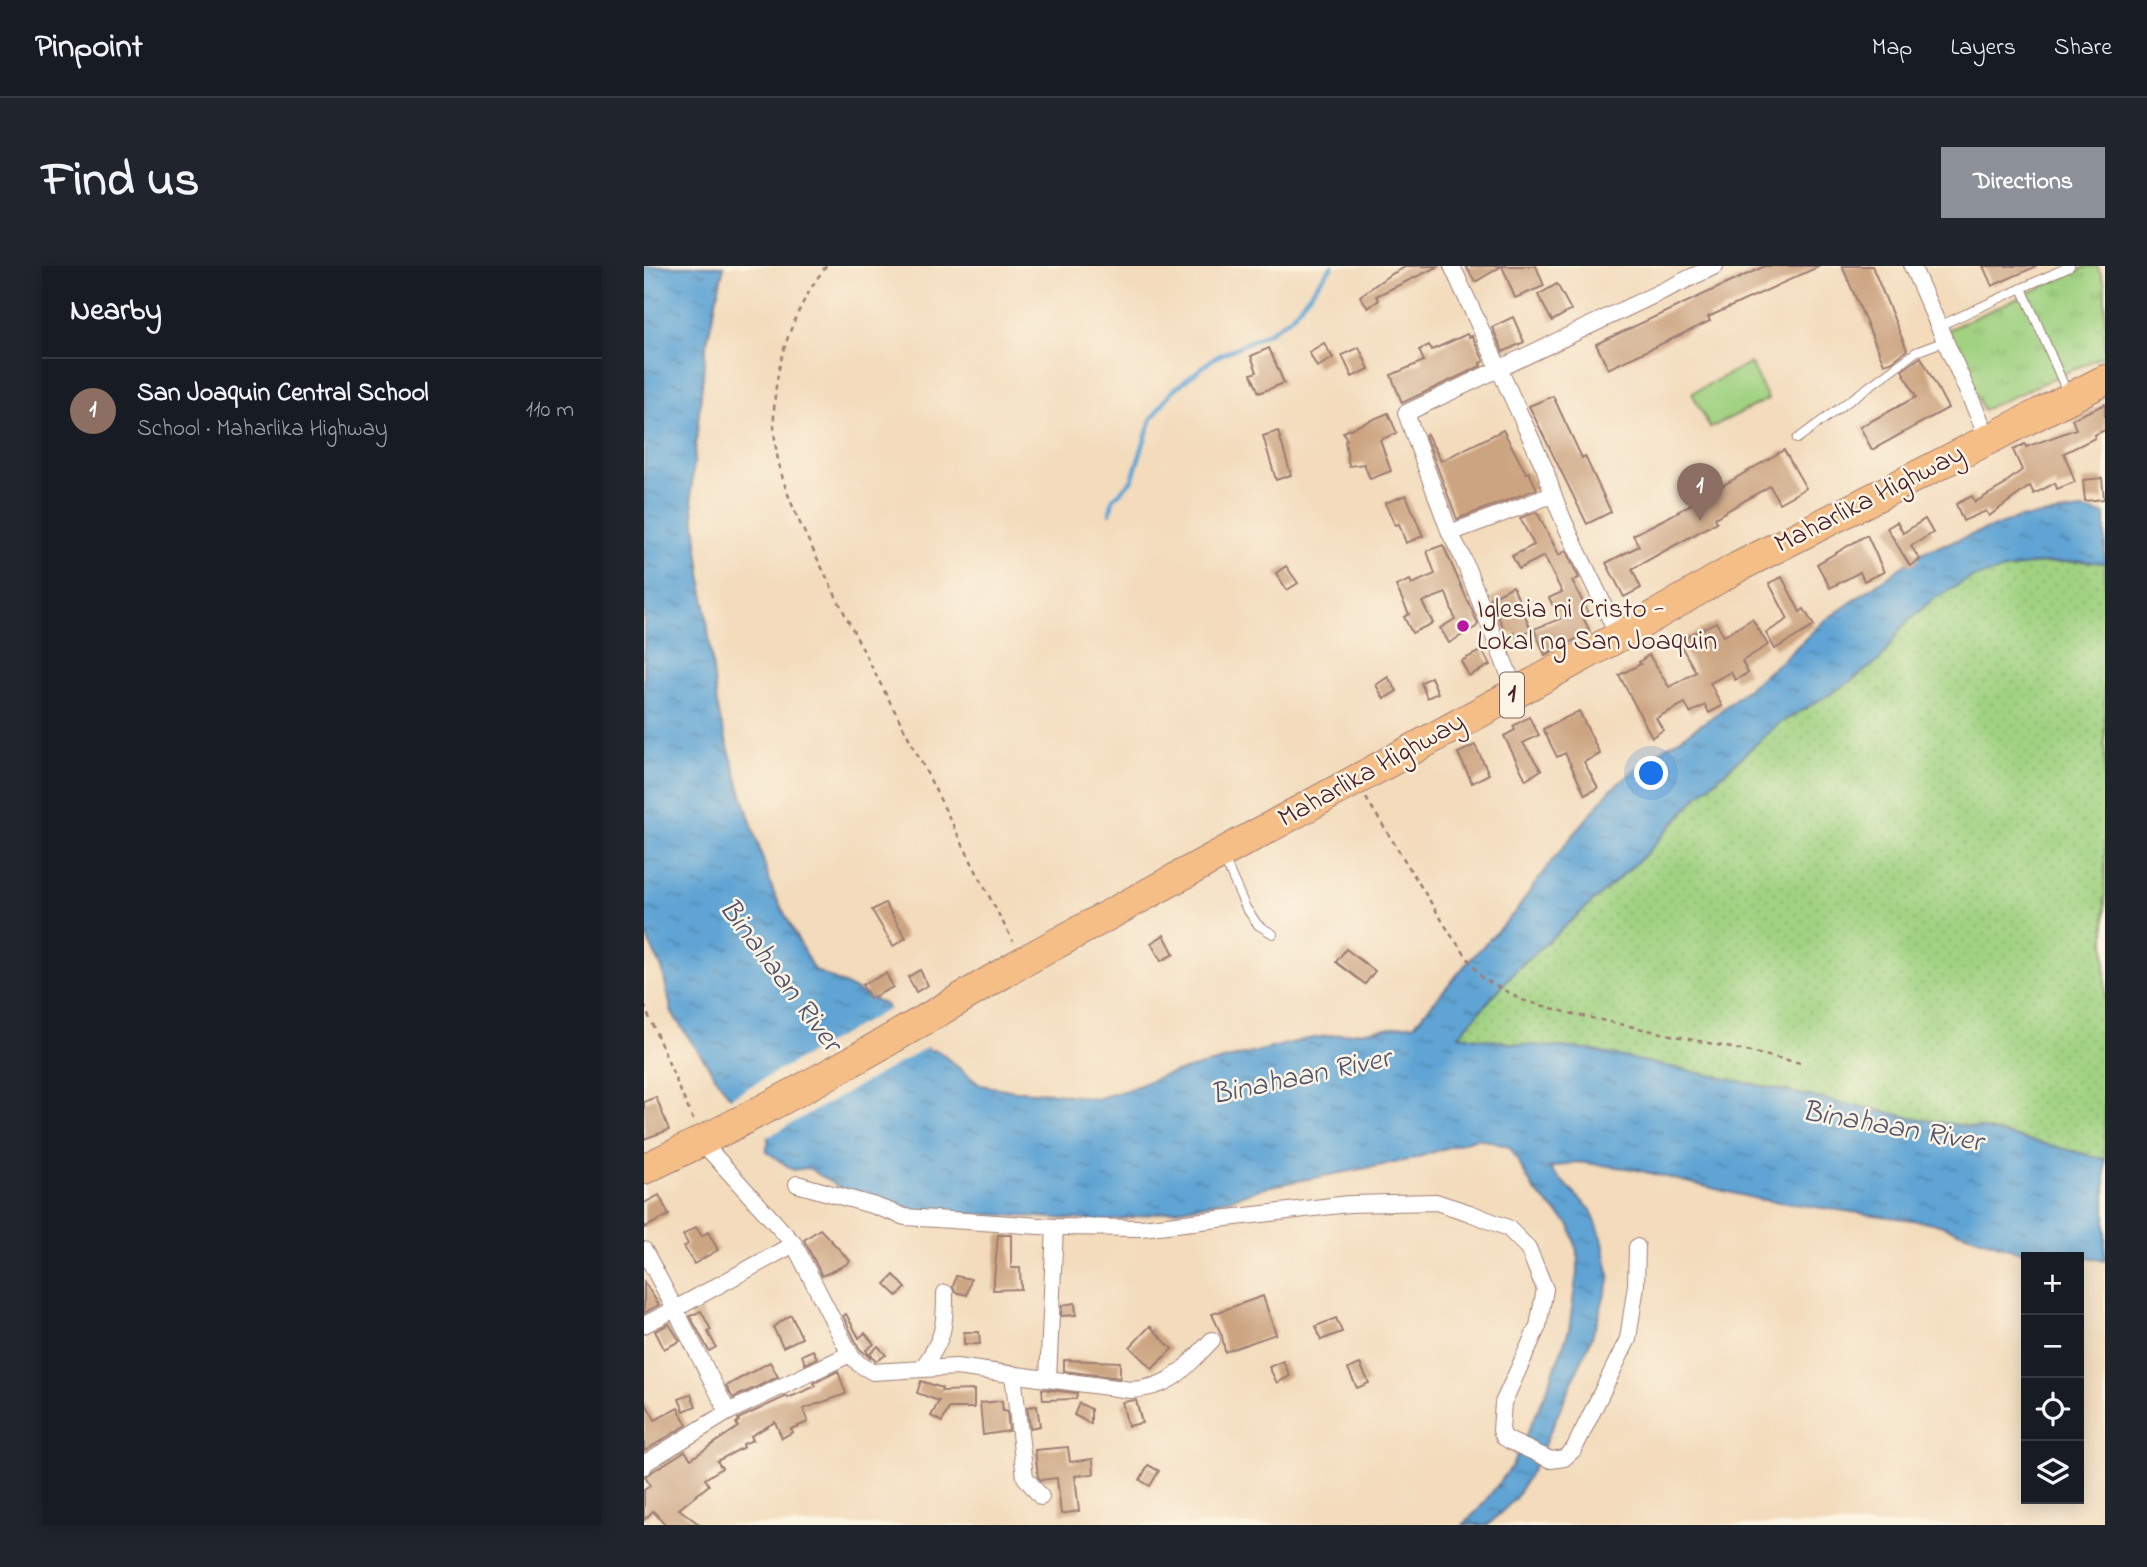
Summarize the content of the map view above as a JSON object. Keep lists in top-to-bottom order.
{
  "streets": {
    "highway": ["Maharlika Highway", "1"]
  },
  "water": ["Binahaan River"],
  "places": ["Iglesia ni Cristo - Lokal ng San Joaquin"],
  "page": {
    "header": "Pinpoint",
    "nav": ["Map", "Layers", "Share"],
    "title": "Find us",
    "buttons": "Directions",
    "heading": "Nearby",
    "list": [
      {
        "mark": "1",
        "name": "San Joaquin Central School",
        "note": "School · Maharlika Highway",
        "value": "110 m"
      }
    ],
    "pins": "1",
    "map_buttons": ["+", "−"]
  }
}
